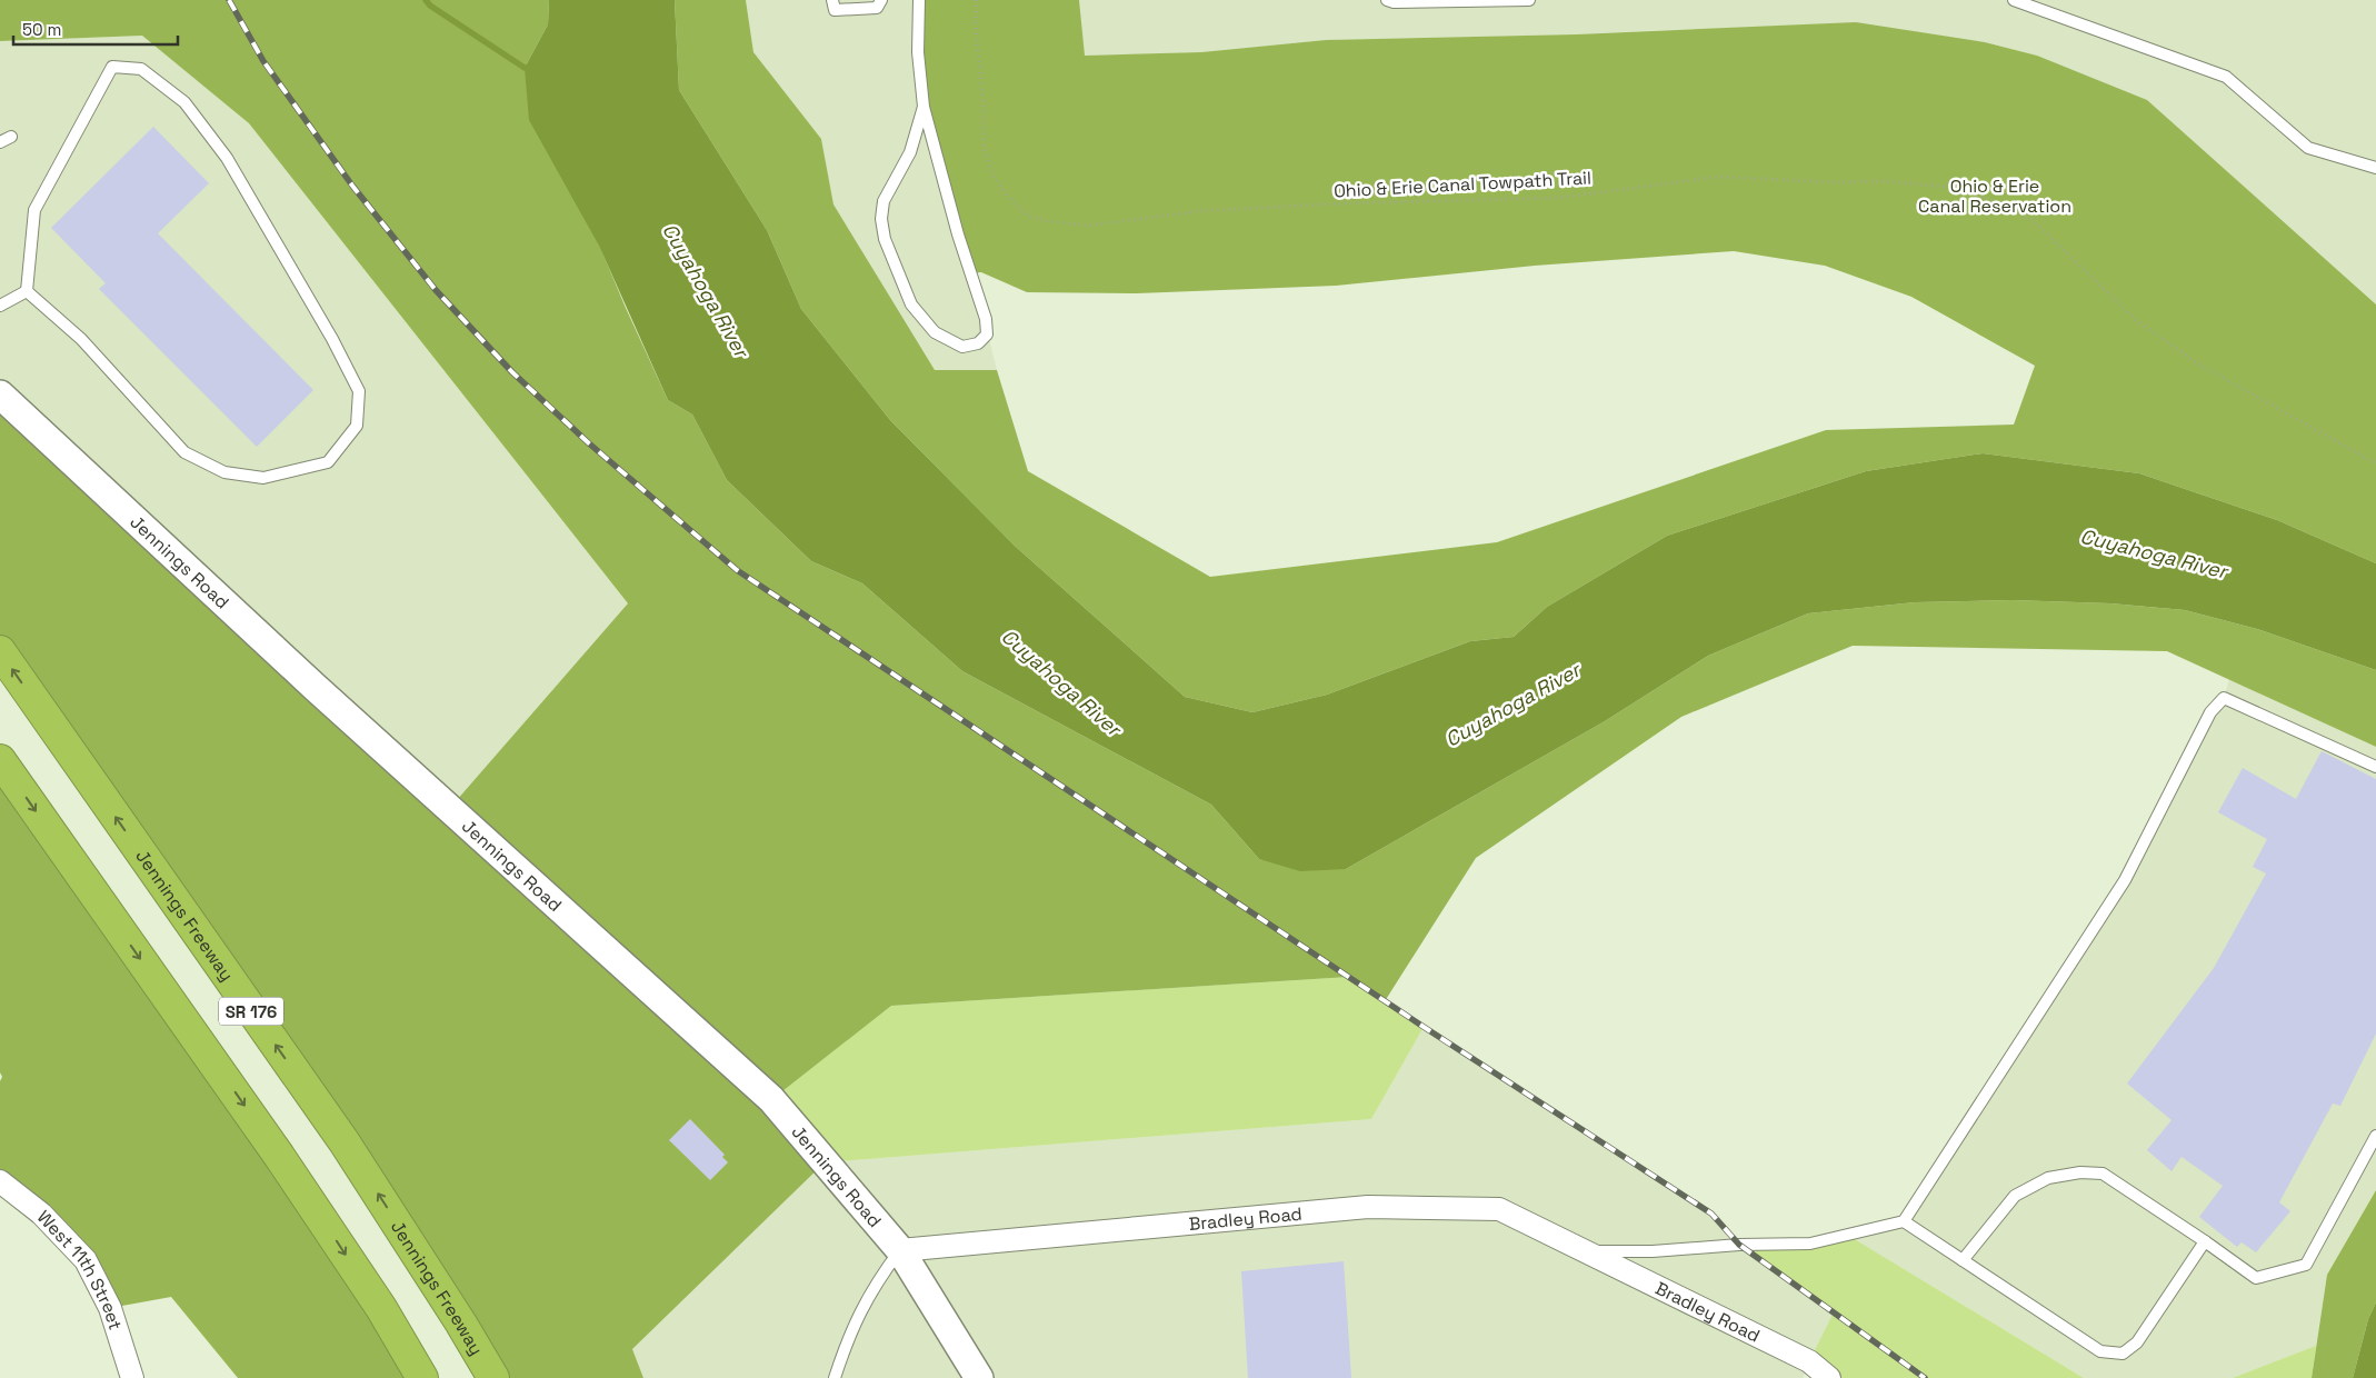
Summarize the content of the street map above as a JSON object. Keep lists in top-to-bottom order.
{
  "streets": {
    "highway": ["Jennings Freeway", "SR 176"],
    "street": ["Jennings Road", "Bradley Road", "West 11th Street"],
    "path": ["Ohio & Erie Canal Towpath Trail"]
  },
  "crossings": [
    ["Jennings Road", "Bradley Road"]
  ],
  "water": ["Cuyahoga River"],
  "parks": ["Ohio & Erie Canal Reservation"],
  "scale_bar": "50 m"
}
